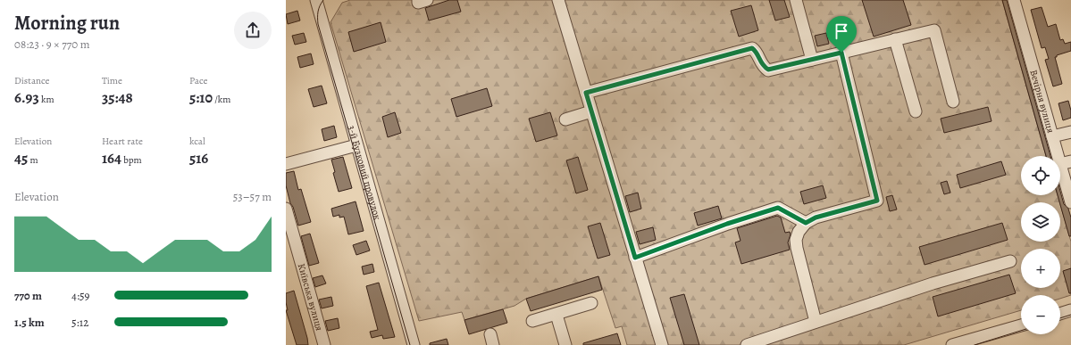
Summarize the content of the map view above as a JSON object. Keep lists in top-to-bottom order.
{
  "streets": {
    "street": ["Вечірня вулиця", "3-й Бузковий провулок", "Київська вулиця"]
  },
  "page": {
    "heading": ["Morning run", "08:23 · 9 × 770 m"],
    "stats": [
      ["Distance", "6.93 km"],
      ["Time", "35:48"],
      ["Pace", "5:10 /km"],
      ["Elevation", "45 m"],
      ["Heart rate", "164 bpm"],
      ["kcal", "516"]
    ],
    "map_buttons": ["+", "−"],
    "chart": ["Elevation", "53–57 m"],
    "list": [
      {
        "name": "770 m",
        "note": "4:59"
      },
      {
        "name": "1.5 km",
        "note": "5:12"
      }
    ]
  }
}
